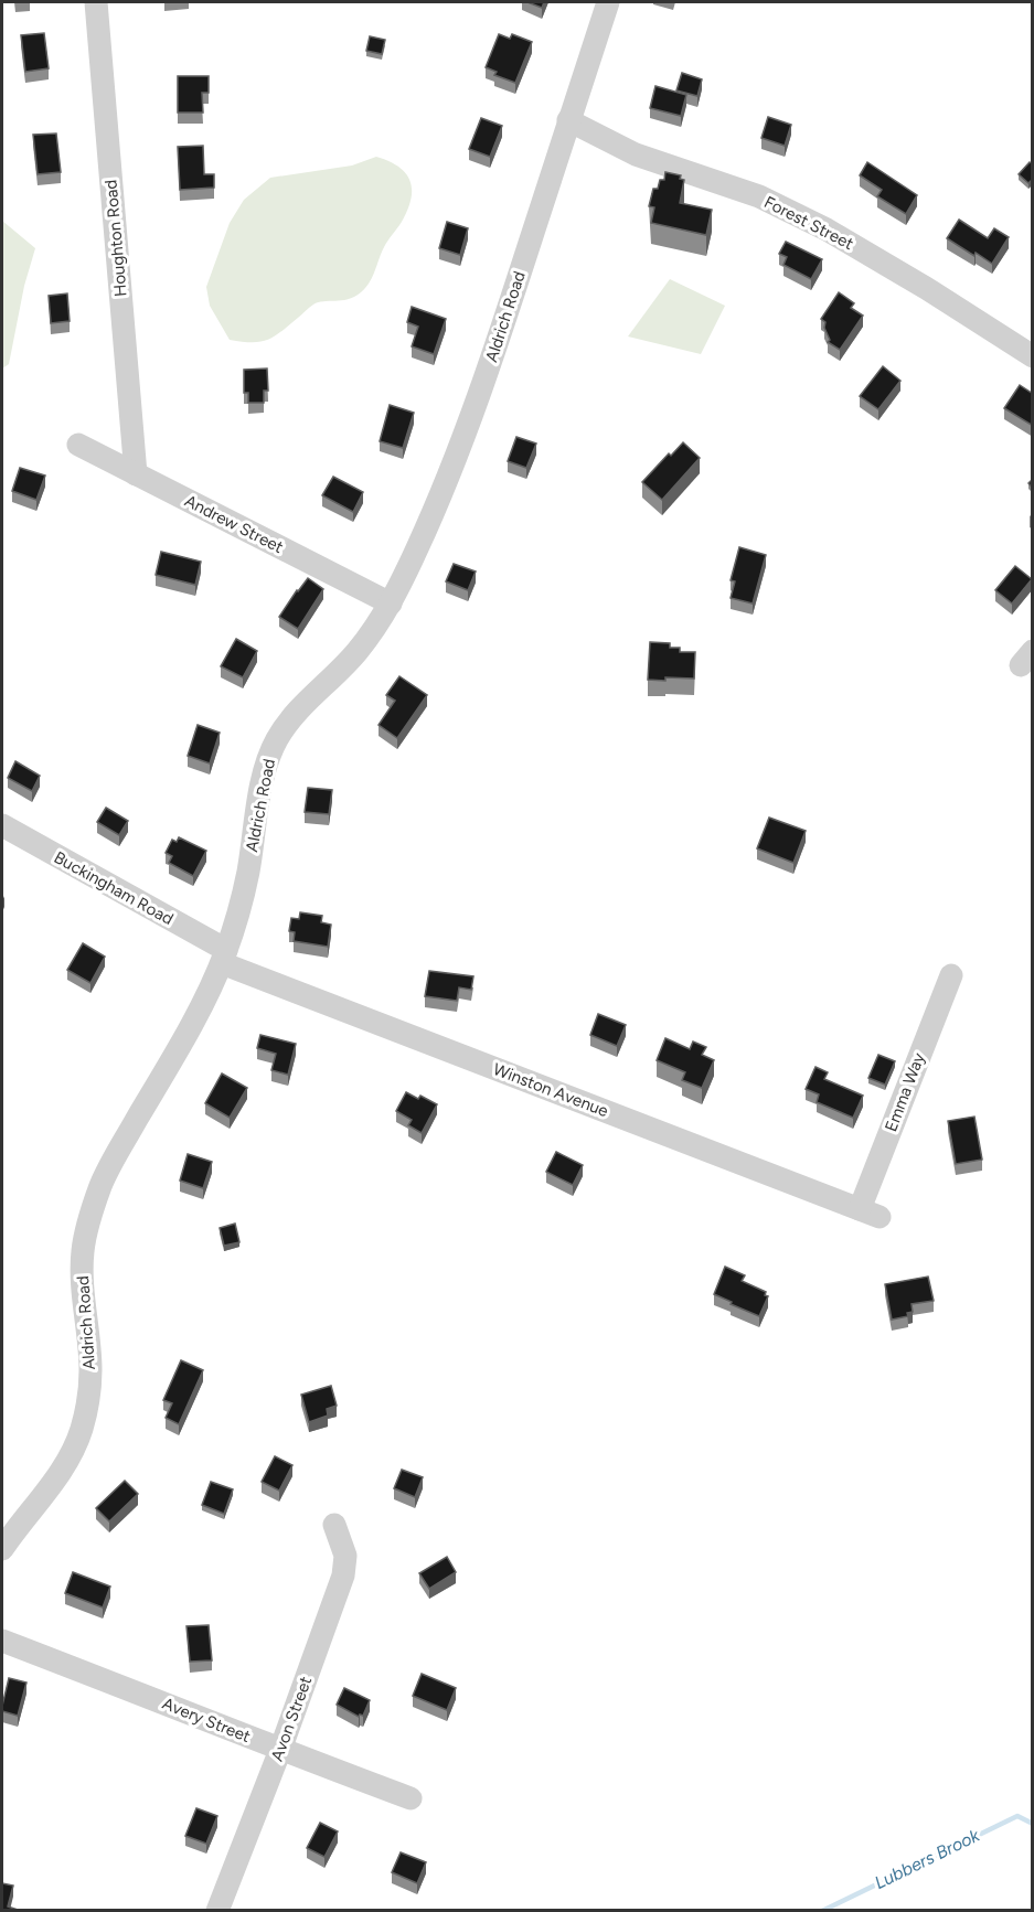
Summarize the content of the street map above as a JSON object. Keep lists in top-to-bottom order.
{
  "streets": {
    "street": [
      "Forest Street",
      "Houghton Road",
      "Aldrich Road",
      "Andrew Street",
      "Buckingham Road",
      "Winston Avenue",
      "Emma Way",
      "Avon Street",
      "Avery Street"
    ]
  },
  "crossings": [
    ["Forest Street", "Aldrich Road"],
    ["Houghton Road", "Andrew Street"],
    ["Aldrich Road", "Andrew Street"],
    ["Aldrich Road", "Buckingham Road"],
    ["Aldrich Road", "Winston Avenue"],
    ["Buckingham Road", "Winston Avenue"],
    ["Winston Avenue", "Emma Way"],
    ["Avon Street", "Avery Street"]
  ],
  "water": ["Lubbers Brook"]
}
